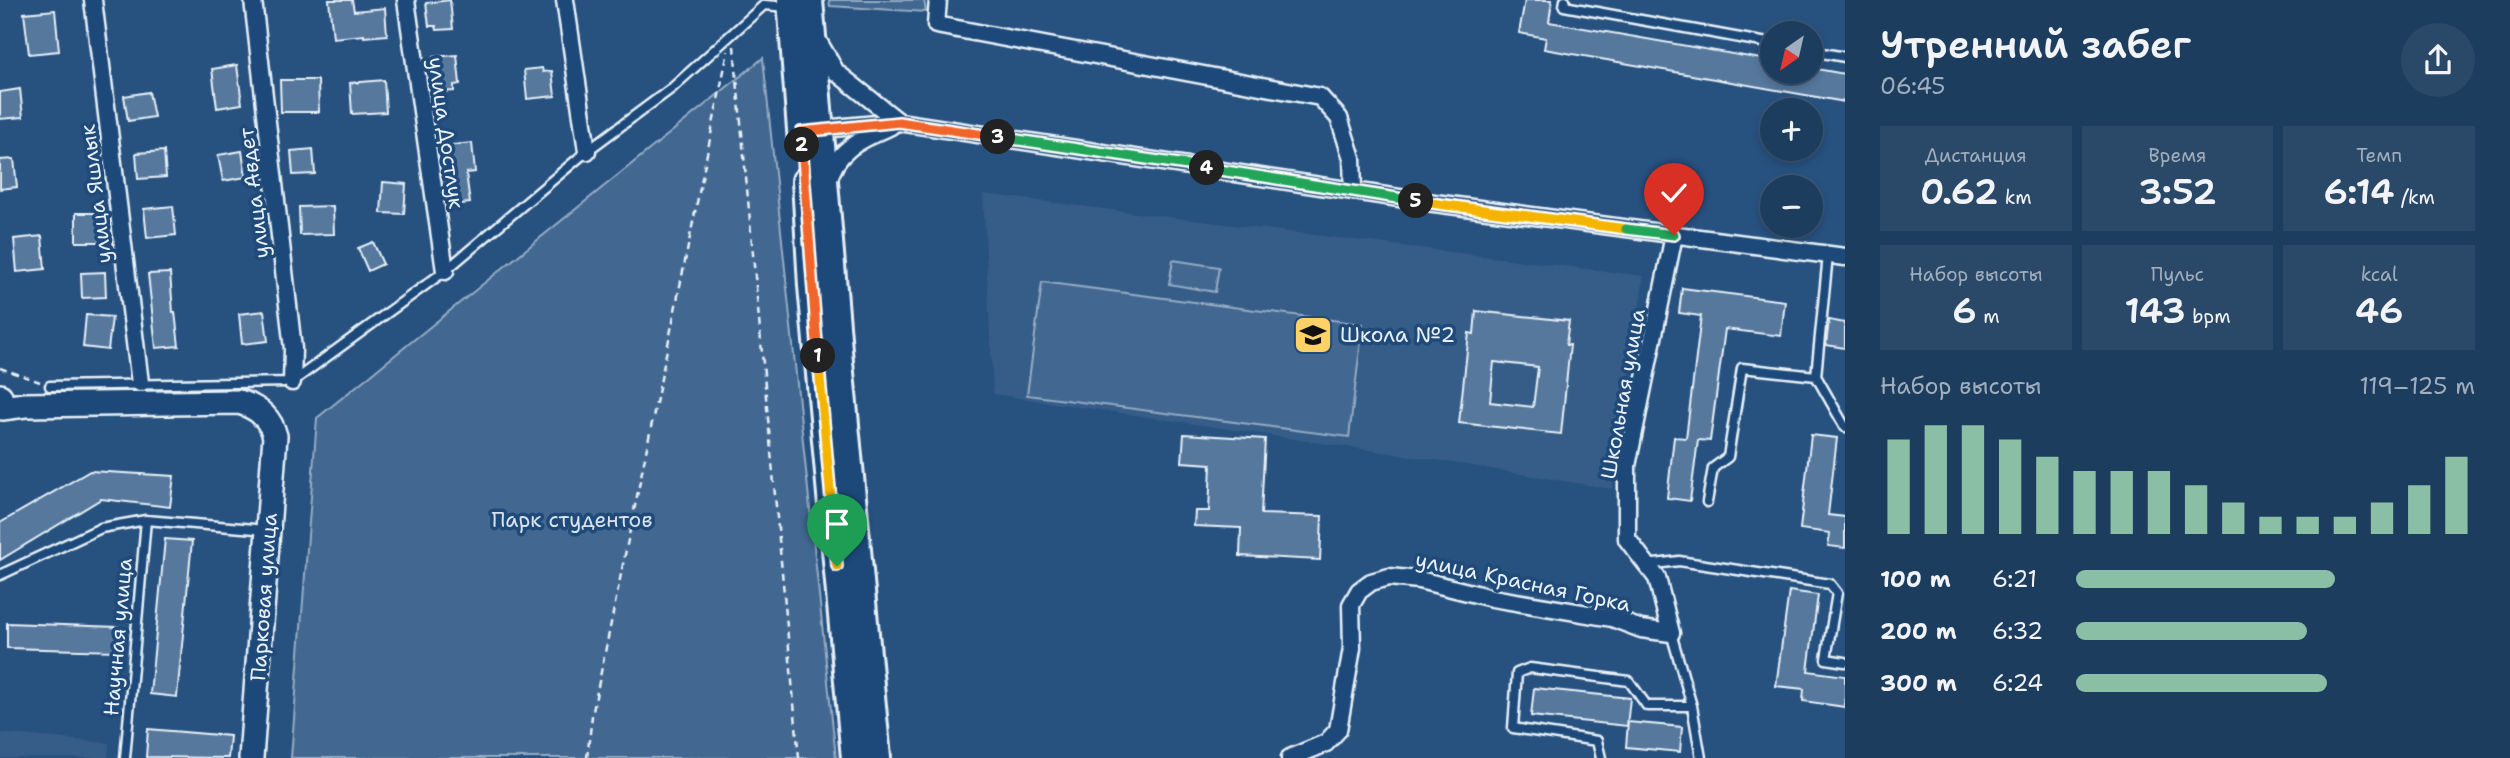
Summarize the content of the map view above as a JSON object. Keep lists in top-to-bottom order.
{
  "streets": {
    "street": [
      "улица Достлук",
      "улица Авдет",
      "улица Яшлык",
      "Школьная улица",
      "улица Красная Горка",
      "Парковая улица"
    ],
    "lane": ["Научная улица"]
  },
  "crossings": [
    ["Школьная улица", "улица Красная Горка"]
  ],
  "parks": ["Парк студентов"],
  "places": {
    "school or university": ["Школа №2"]
  },
  "north": "bottom left",
  "page": {
    "heading": ["Утренний забег", "06:45"],
    "map_buttons": ["+", "−"],
    "pins": [
      "3",
      "2",
      "4",
      "5",
      "1"
    ],
    "stats": [
      ["Дистанция", "0.62 km"],
      ["Время", "3:52"],
      ["Темп", "6:14 /km"],
      ["Набор высоты", "6 m"],
      ["Пульс", "143 bpm"],
      ["kcal", "46"]
    ],
    "chart": ["Набор высоты", "119–125 m"],
    "list": [
      {
        "name": "100 m",
        "note": "6:21"
      },
      {
        "name": "200 m",
        "note": "6:32"
      },
      {
        "name": "300 m",
        "note": "6:24"
      }
    ]
  }
}
